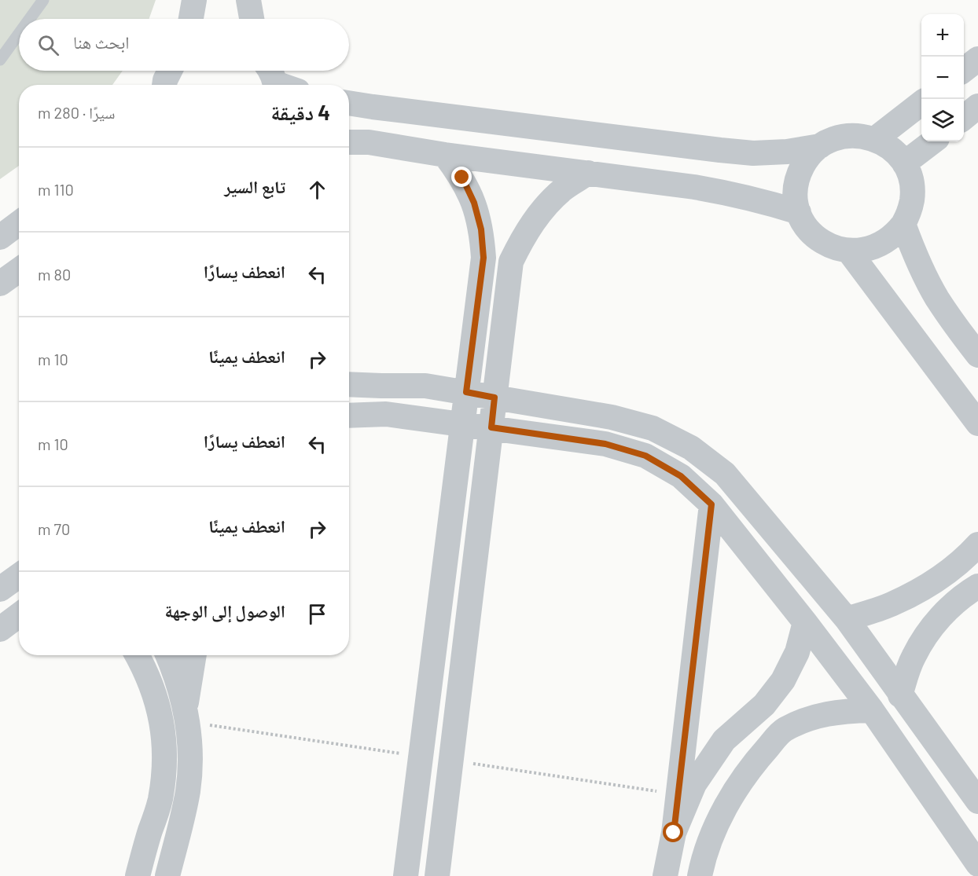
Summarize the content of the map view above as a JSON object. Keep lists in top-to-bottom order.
{
  "page": {
    "map_buttons": ["+", "−"],
    "search": "ابحث هنا",
    "heading": ["4 دقيقة", "سيرًا · 280 m"],
    "list": [
      ["تابع السير", "110 m"],
      ["انعطف يسارًا", "80 m"],
      ["انعطف يمينًا", "10 m"],
      ["انعطف يسارًا", "10 m"],
      ["انعطف يمينًا", "70 m"],
      "الوصول إلى الوجهة"
    ]
  }
}
